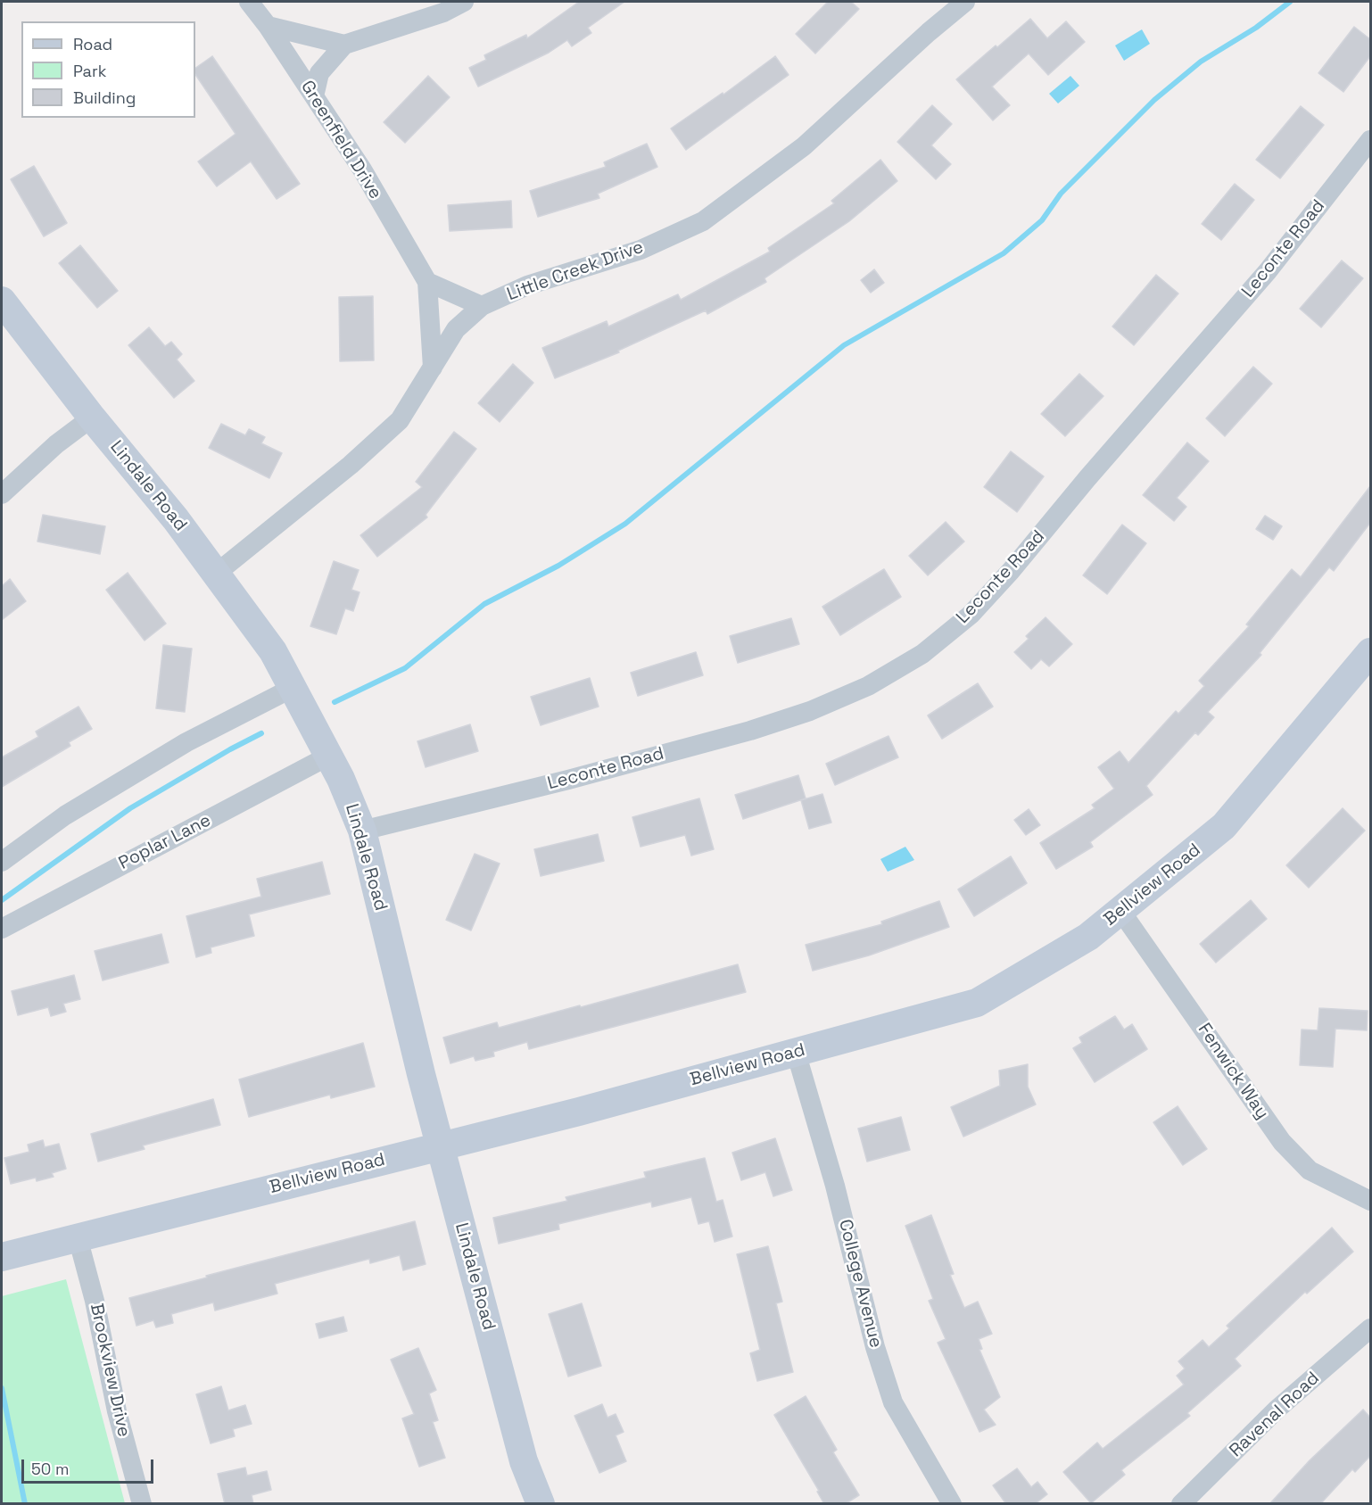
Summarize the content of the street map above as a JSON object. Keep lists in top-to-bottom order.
{
  "streets": {
    "street": [
      "Greenfield Drive",
      "Leconte Road",
      "Little Creek Drive",
      "Lindale Road",
      "Poplar Lane",
      "Bellview Road",
      "Fenwick Way",
      "College Avenue",
      "Brookview Drive",
      "Ravenal Road"
    ]
  },
  "crossings": [
    ["Greenfield Drive", "Little Creek Drive"],
    ["Leconte Road", "Lindale Road"],
    ["Little Creek Drive", "Lindale Road"],
    ["Lindale Road", "Poplar Lane"],
    ["Lindale Road", "Bellview Road"],
    ["Bellview Road", "Fenwick Way"],
    ["Bellview Road", "College Avenue"],
    ["Bellview Road", "Brookview Drive"]
  ],
  "legend": ["Road", "Park", "Building"],
  "scale_bar": "50 m"
}
